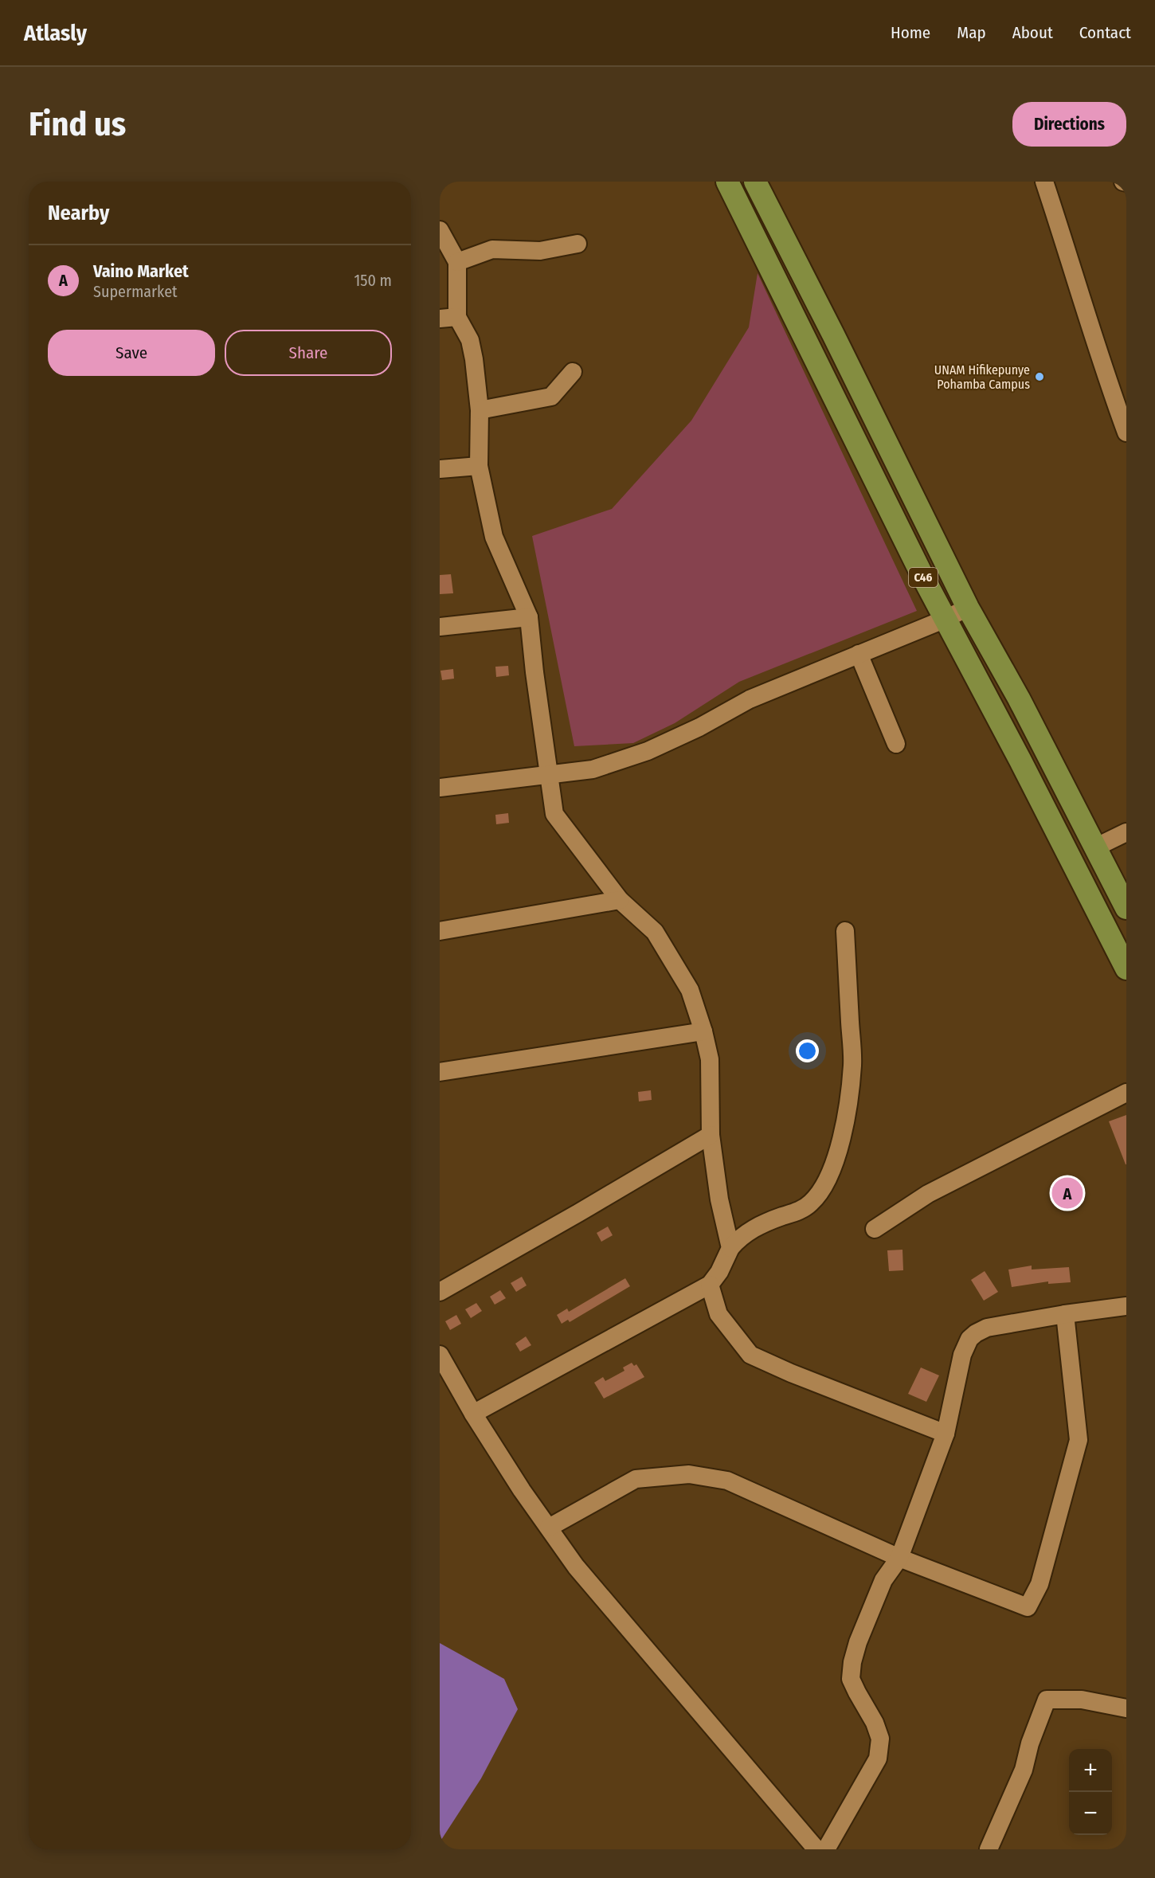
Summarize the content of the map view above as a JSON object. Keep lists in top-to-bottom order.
{
  "streets": {
    "main road": ["C46"]
  },
  "places": ["UNAM Hifikepunye Pohamba Campus"],
  "page": {
    "header": "Atlasly",
    "nav": [
      "Home",
      "Map",
      "About",
      "Contact"
    ],
    "buttons": [
      "Directions",
      ["Save", "Share"]
    ],
    "title": "Find us",
    "heading": "Nearby",
    "list": [
      {
        "mark": "A",
        "name": "Vaino Market",
        "note": "Supermarket",
        "value": "150 m"
      }
    ],
    "pins": "A",
    "map_buttons": ["+", "−"]
  }
}
